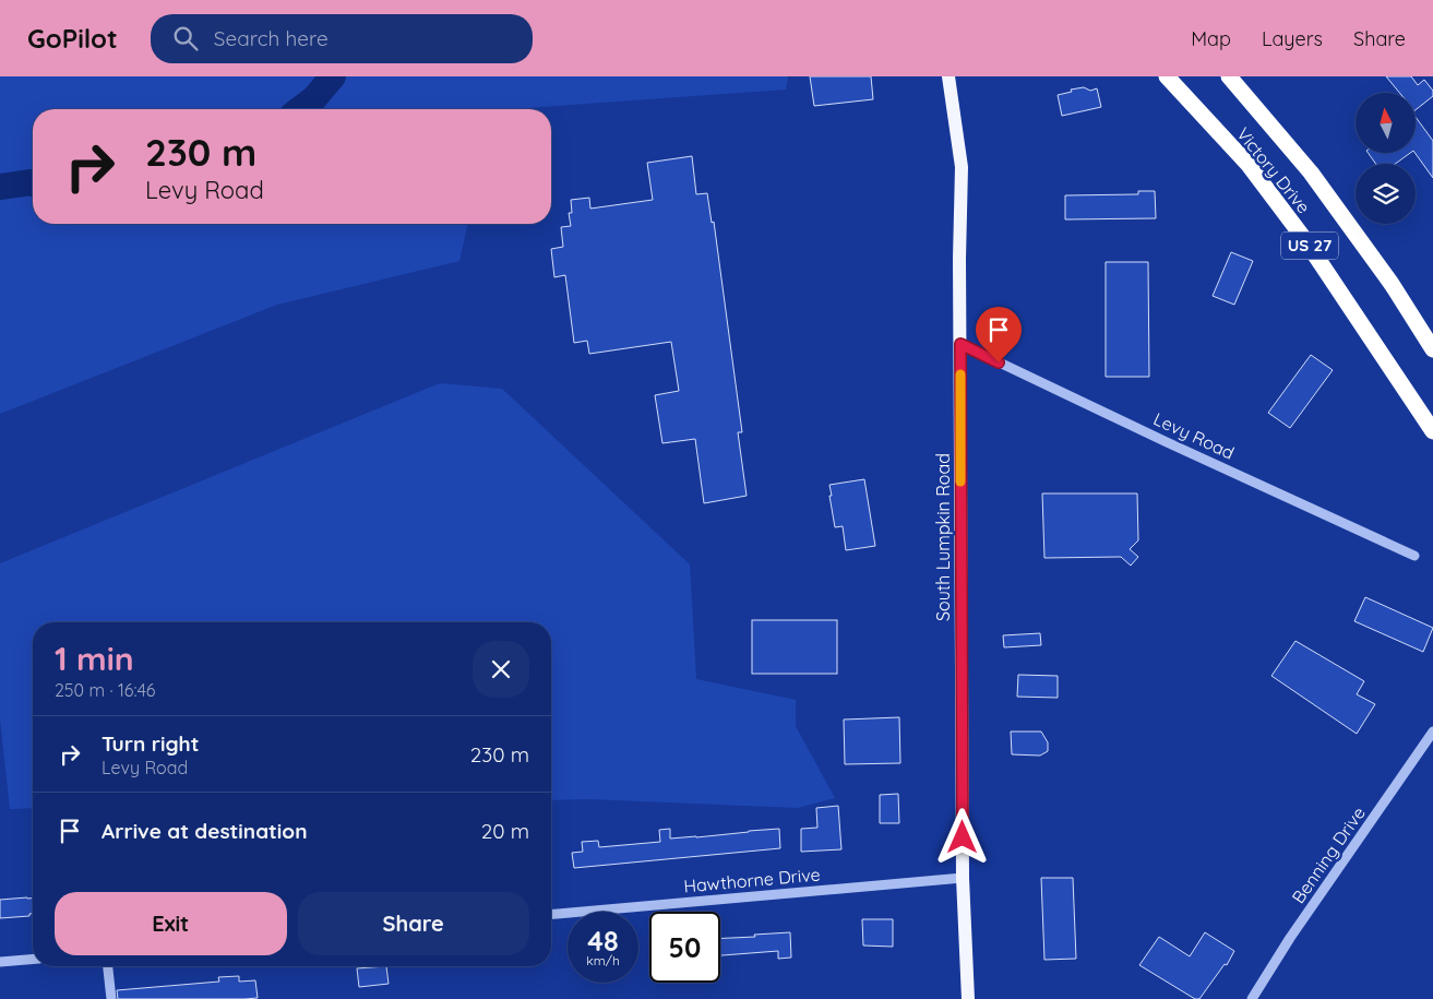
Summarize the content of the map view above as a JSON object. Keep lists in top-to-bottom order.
{
  "streets": {
    "highway": ["Victory Drive", "US 27"],
    "main road": ["South Lumpkin Road"],
    "street": ["Levy Road", "Benning Drive", "Hawthorne Drive"]
  },
  "crossings": [
    ["Levy Road", "South Lumpkin Road"],
    ["South Lumpkin Road", "Hawthorne Drive"]
  ],
  "north": "top",
  "page": {
    "header": "GoPilot",
    "search": "Search here",
    "nav": ["Map", "Layers", "Share"],
    "turn": ["230 m", "Levy Road"],
    "heading": ["1 min", "250 m · 16:46"],
    "list": [
      {
        "name": "Turn right",
        "note": "Levy Road",
        "value": "230 m"
      },
      {
        "name": "Arrive at destination",
        "value": "20 m"
      }
    ],
    "buttons": ["Exit", "Share"],
    "speed": "48 km/h",
    "limit": "50"
  }
}
